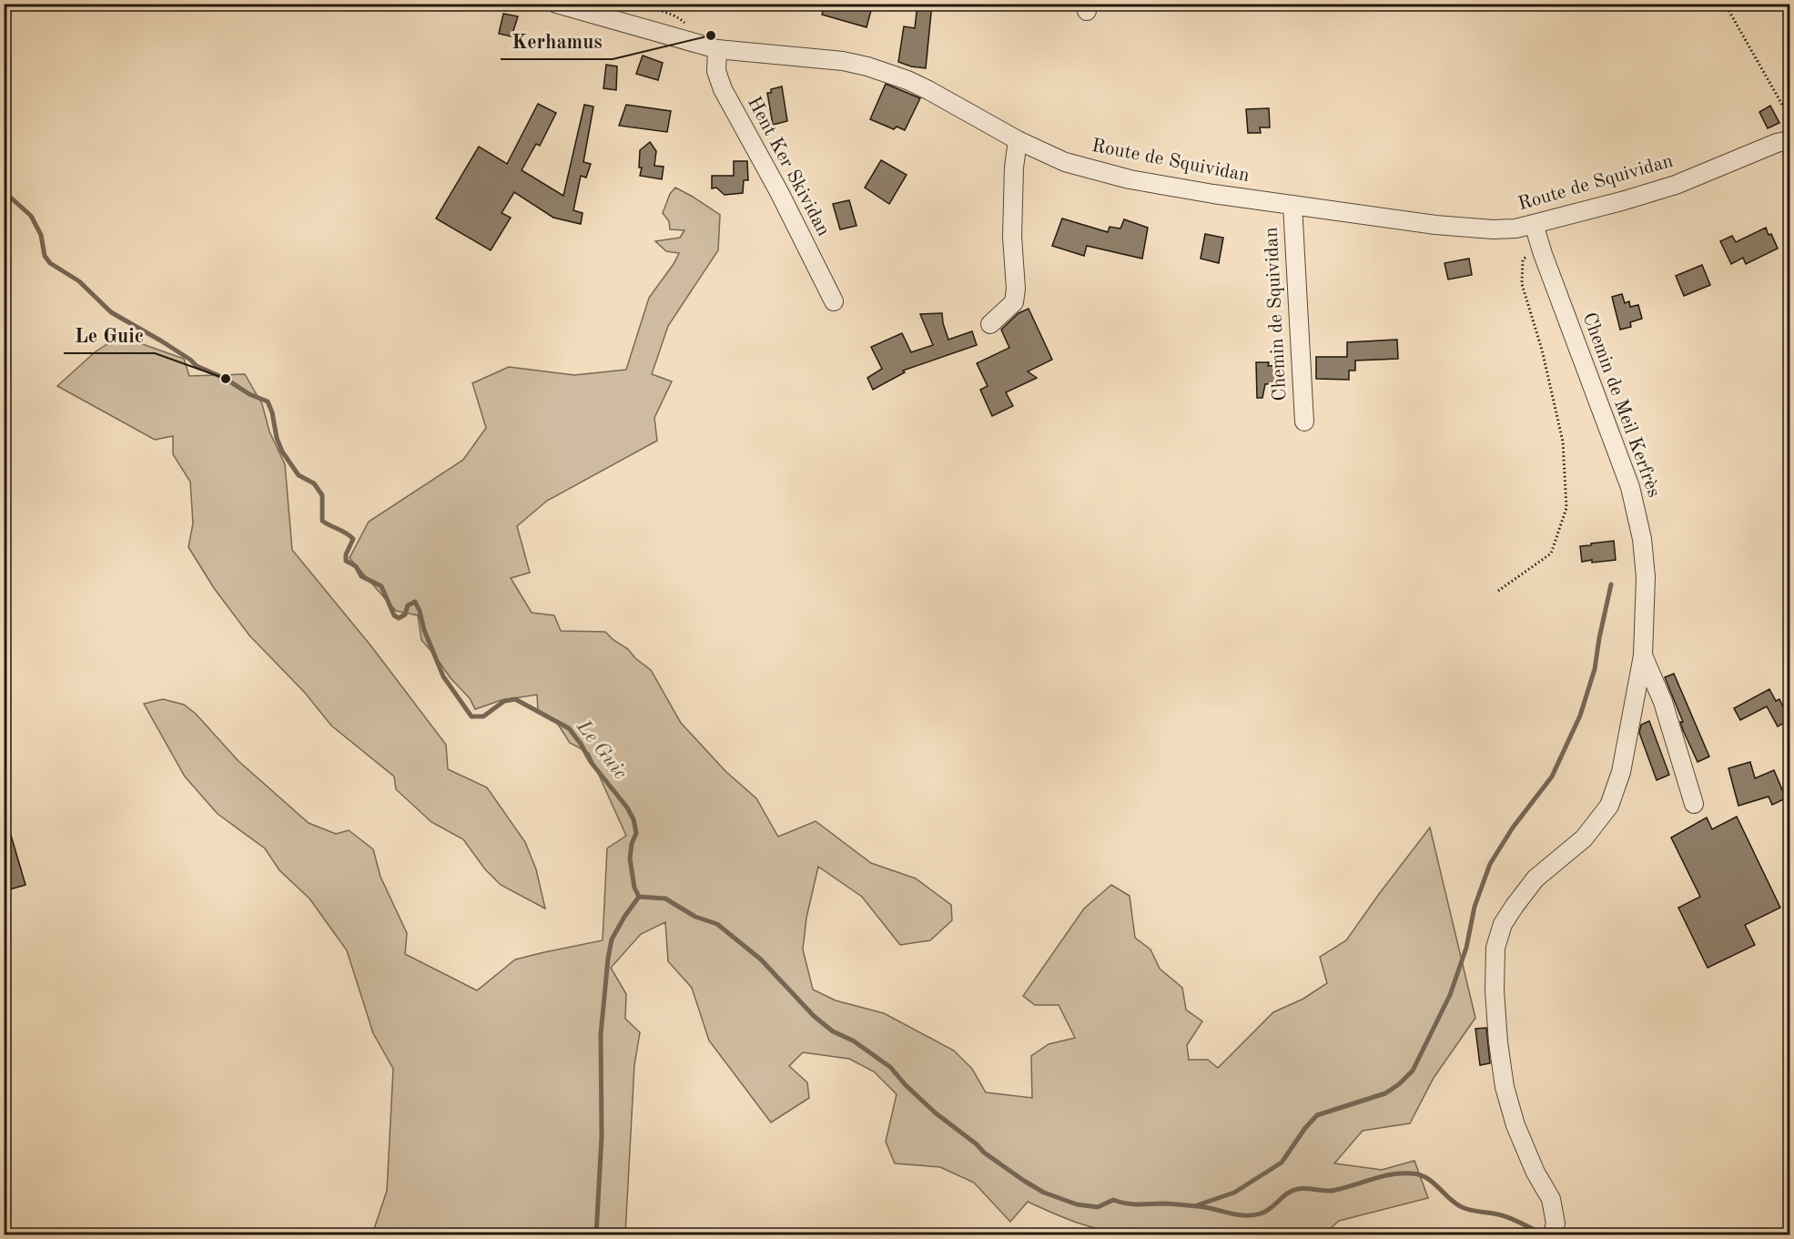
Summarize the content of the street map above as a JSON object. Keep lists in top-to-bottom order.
{
  "streets": {
    "street": [
      "Route de Squividan",
      "Hent Ker Skividan",
      "Chemin de Squividan",
      "Chemin de Meil Kerfrès"
    ]
  },
  "crossings": [
    ["Route de Squividan", "Hent Ker Skividan"],
    ["Route de Squividan", "Chemin de Squividan"],
    ["Route de Squividan", "Chemin de Meil Kerfrès"]
  ],
  "water": ["Le Guic"],
  "places": ["Kerhamus", "Le Guic"]
}
